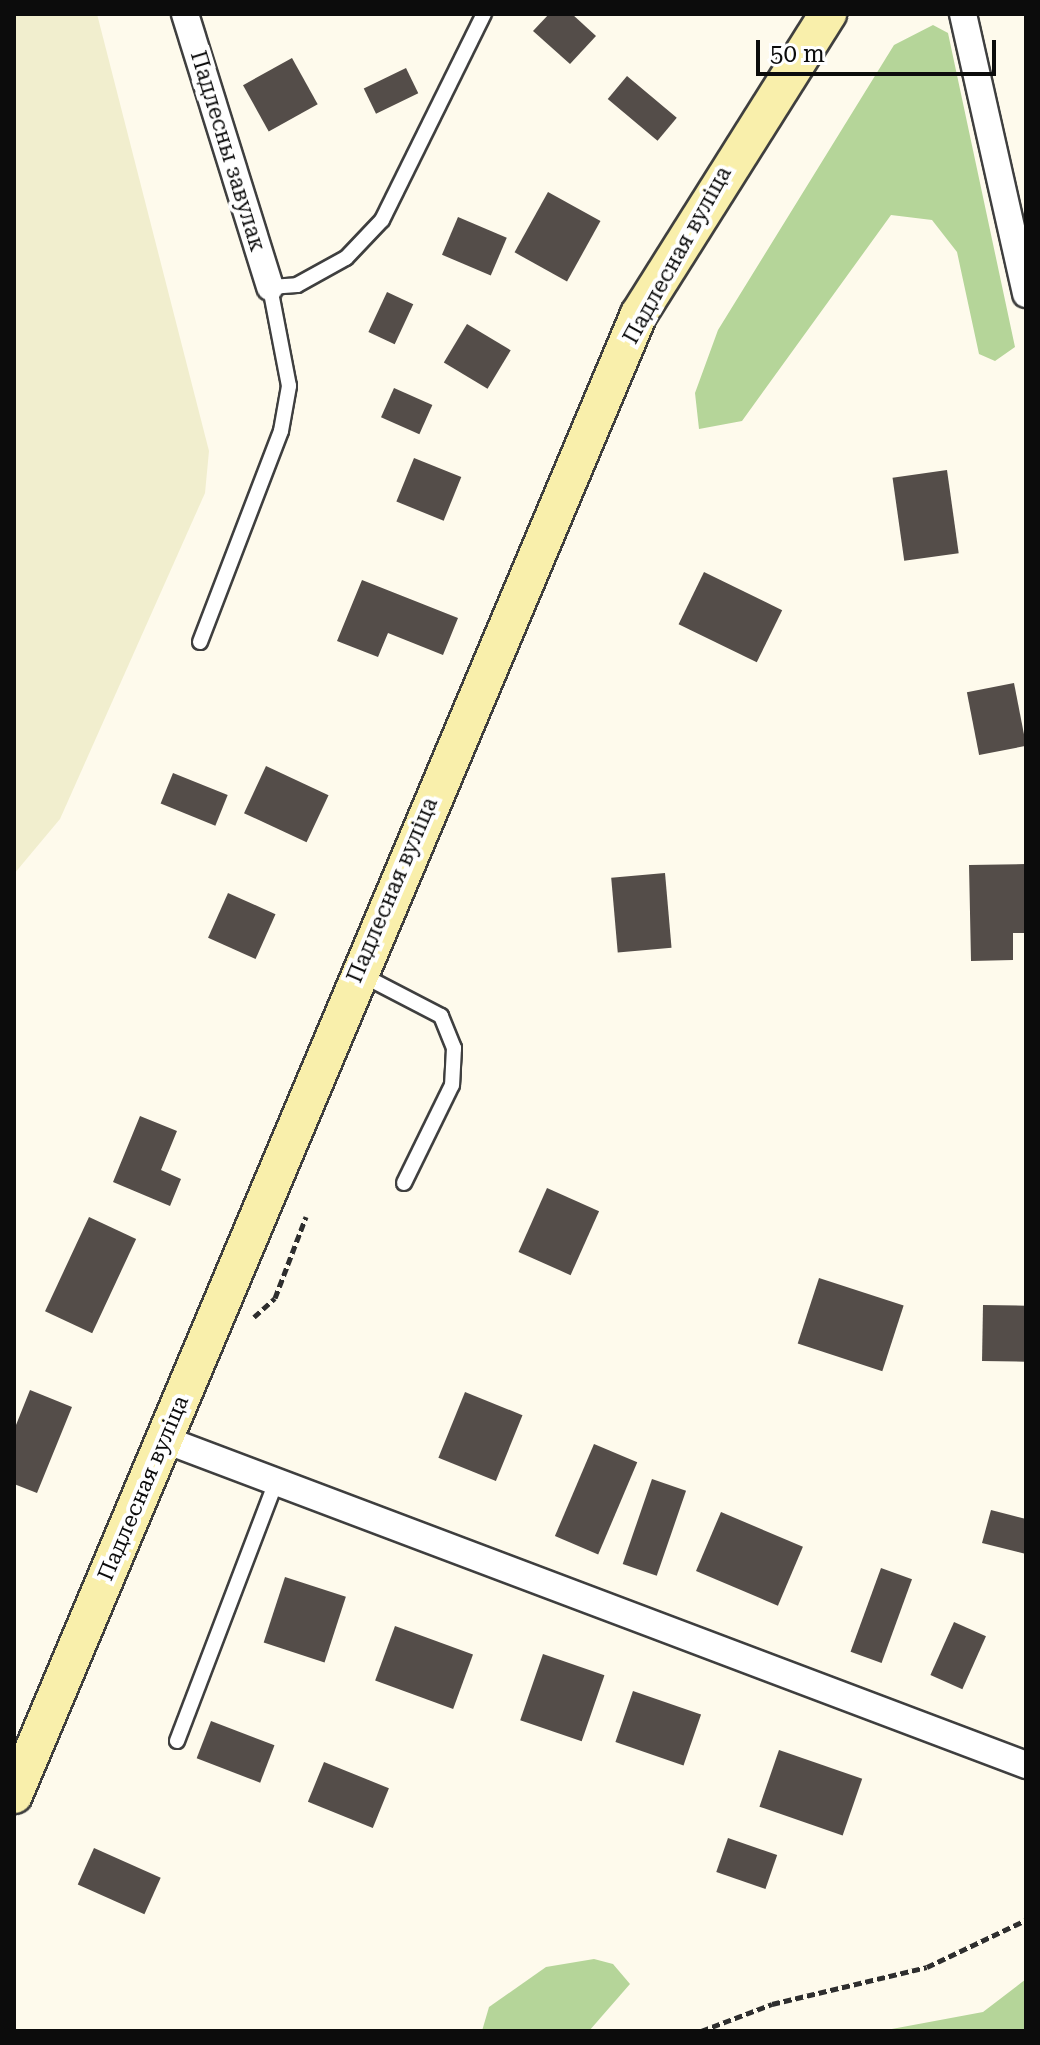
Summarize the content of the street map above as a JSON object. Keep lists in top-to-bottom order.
{
  "streets": {
    "main road": ["Падлесная вуліца"],
    "street": ["Падлесны завулак"]
  },
  "scale_bar": "50 m"
}
